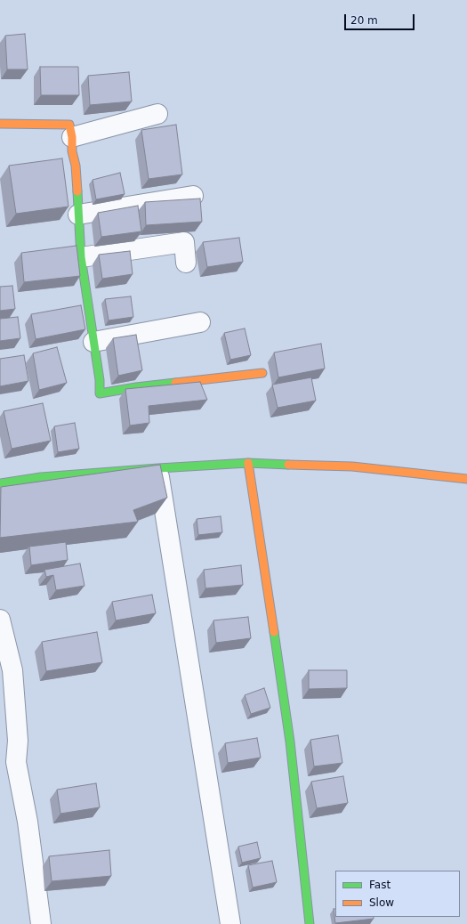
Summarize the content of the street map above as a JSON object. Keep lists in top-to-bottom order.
{
  "legend": ["Fast", "Slow"],
  "scale_bar": "20 m"
}
